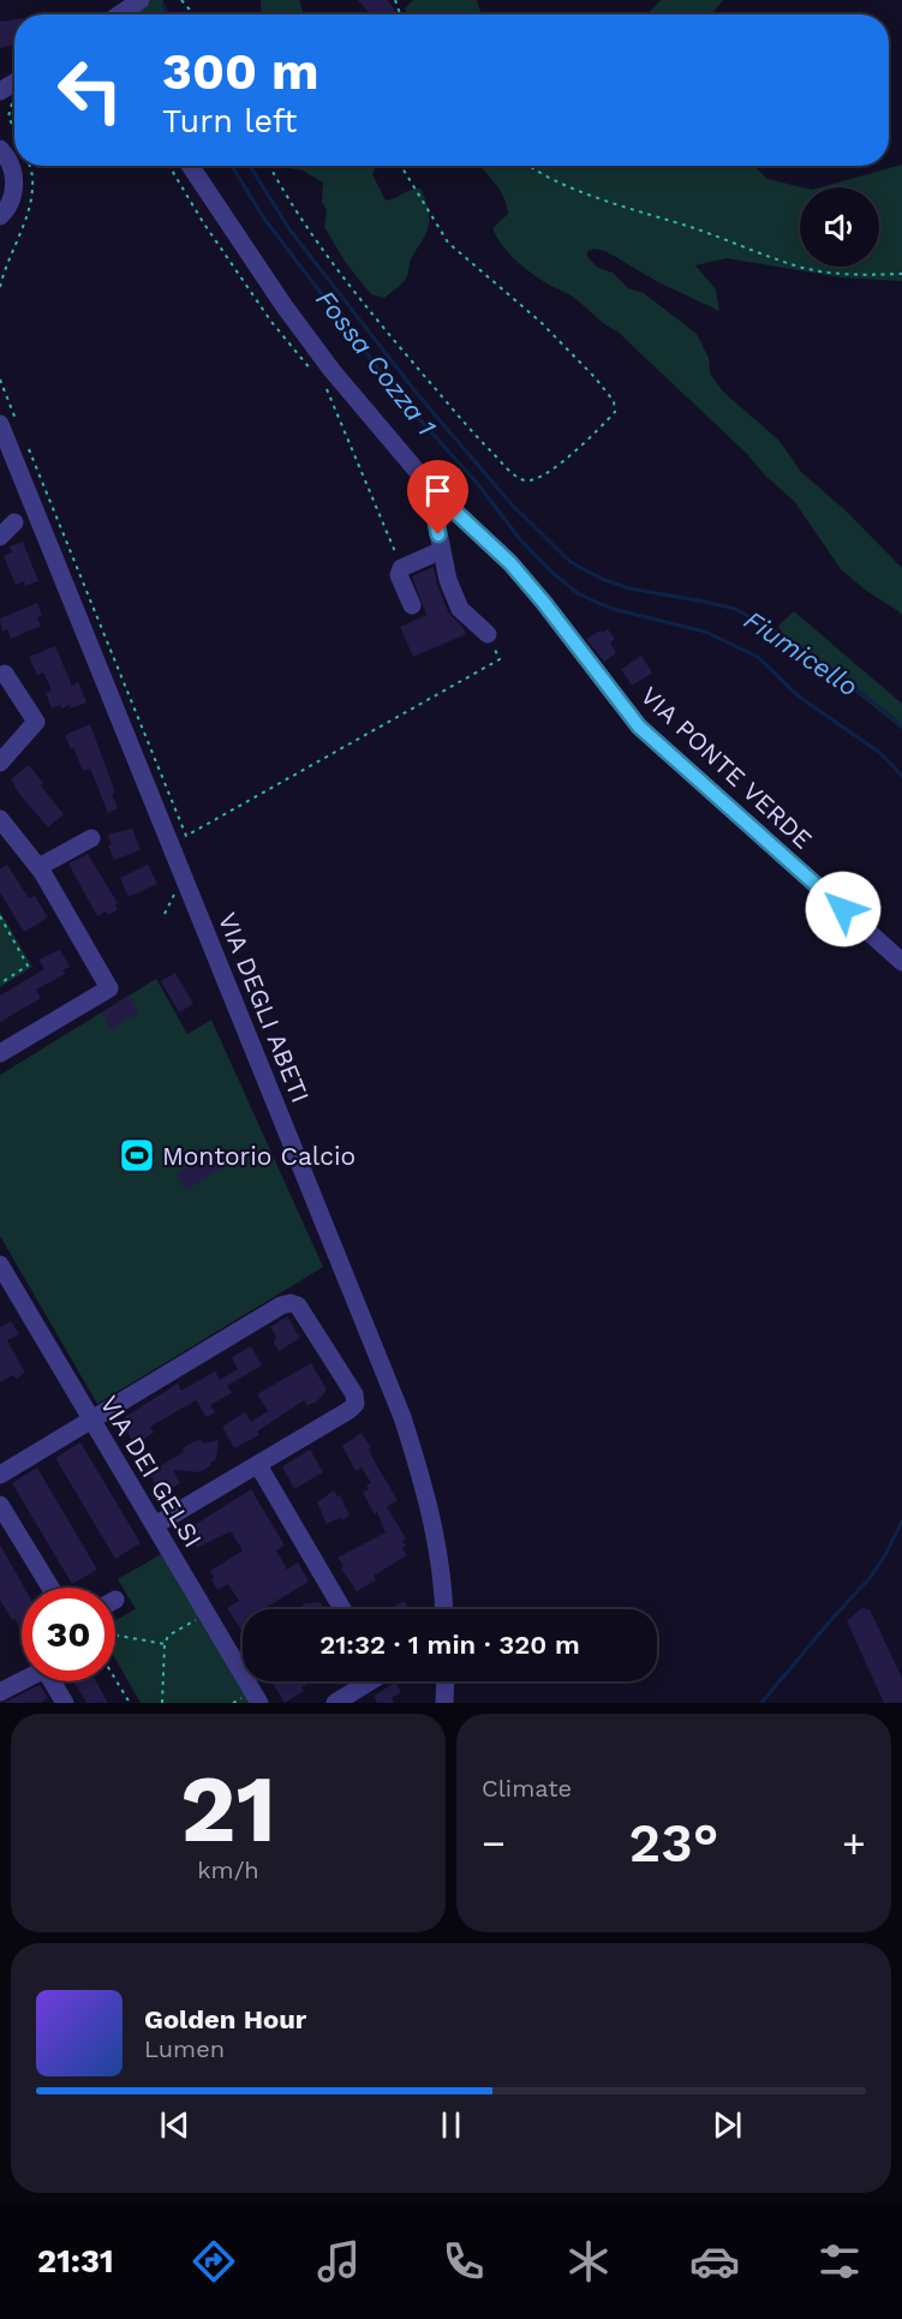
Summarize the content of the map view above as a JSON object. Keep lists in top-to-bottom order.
{
  "streets": {
    "street": ["VIA PONTE VERDE", "VIA DEGLI ABETI", "VIA DEI GELSI"]
  },
  "water": ["Fossa Cozza 1", "Fiumicello"],
  "places": {
    "sports": ["Montorio Calcio"]
  },
  "page": {
    "turn": ["300 m", "Turn left"],
    "limit": "30",
    "trip": "21:32 · 1 min · 320 m",
    "tile": [
      ["21", "km/h"],
      "Climate"
    ],
    "heat": ["−", "23°", "+"],
    "song": ["Golden Hour", "Lumen"],
    "tabs": "21:31"
  }
}
